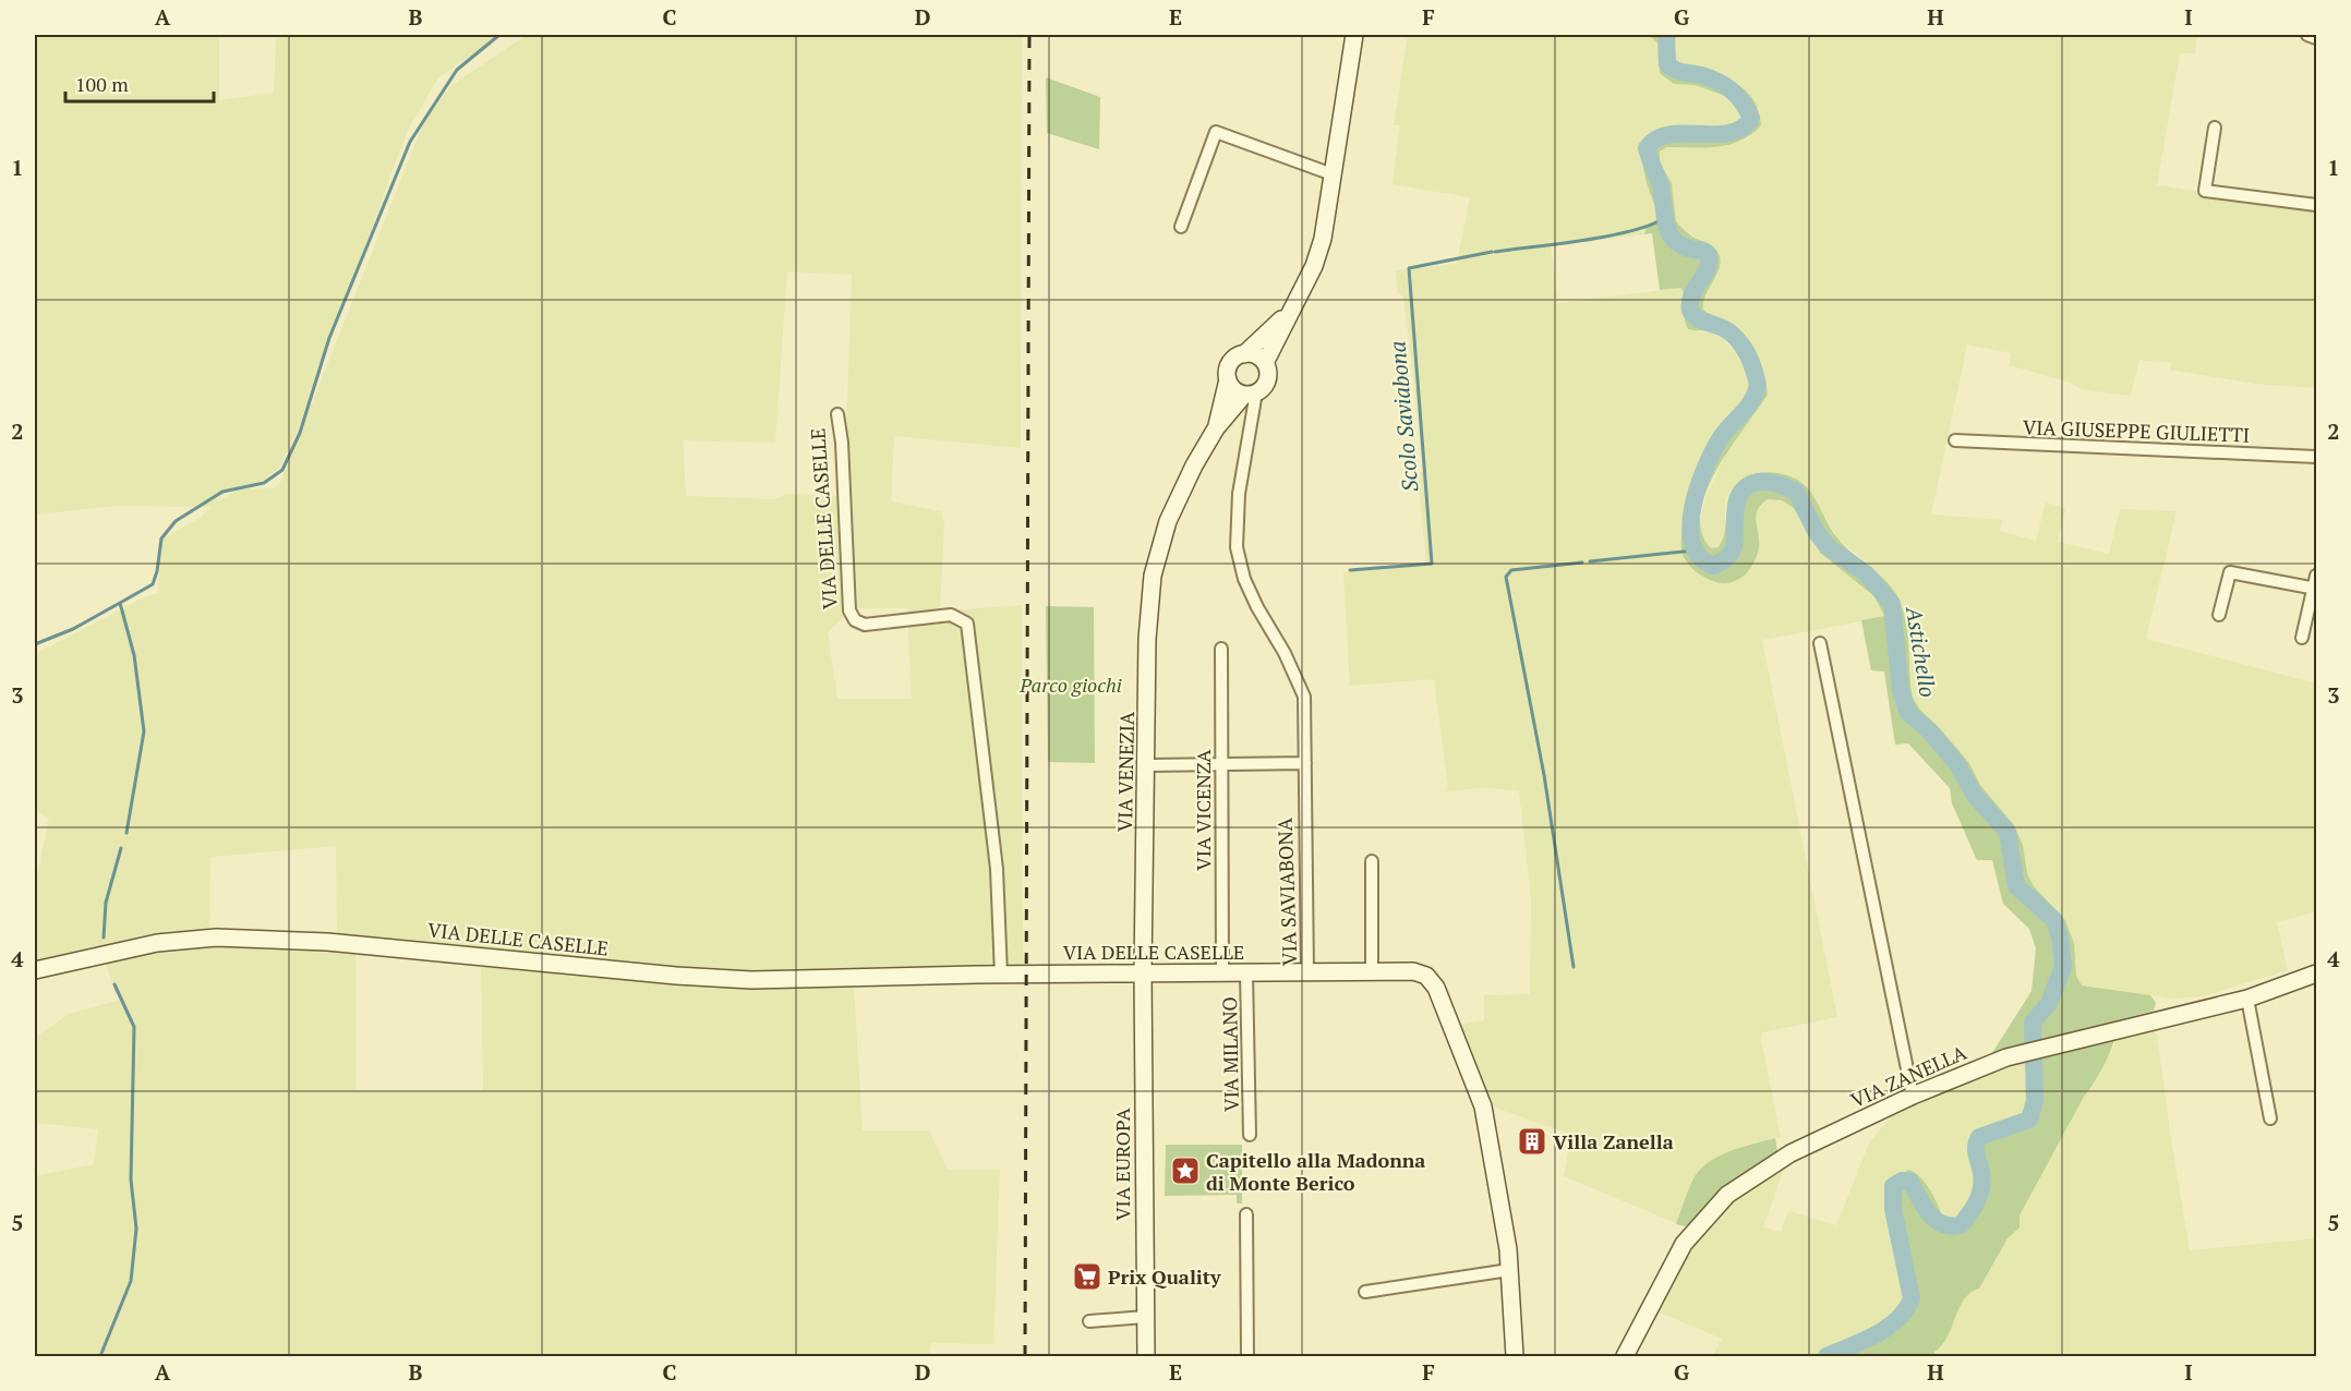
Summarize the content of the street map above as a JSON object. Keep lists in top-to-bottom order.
{
  "streets": {
    "street": [
      "VIA GIUSEPPE GIULIETTI",
      "VIA DELLE CASELLE",
      "VIA VENEZIA",
      "VIA VICENZA",
      "VIA SAVIABONA",
      "VIA MILANO",
      "VIA ZANELLA",
      "VIA EUROPA"
    ]
  },
  "crossings": [
    ["VIA DELLE CASELLE", "VIA VENEZIA"],
    ["VIA DELLE CASELLE", "VIA VICENZA"],
    ["VIA DELLE CASELLE", "VIA SAVIABONA"],
    ["VIA DELLE CASELLE", "VIA MILANO"],
    ["VIA DELLE CASELLE", "VIA EUROPA"],
    ["VIA VENEZIA", "VIA SAVIABONA"],
    ["VIA VENEZIA", "VIA EUROPA"]
  ],
  "water": ["Scolo Saviabona", "Astichello"],
  "parks": ["Parco giochi"],
  "places": {
    "building": ["Villa Zanella"],
    "place": ["Capitello alla Madonna di Monte Berico"],
    "supermarket": ["Prix Quality"]
  },
  "scale_bar": "100 m",
  "grid": {
    "columns": [
      "A",
      "B",
      "C",
      "D",
      "E",
      "F",
      "G",
      "H",
      "I"
    ],
    "rows": [
      "1",
      "2",
      "3",
      "4",
      "5"
    ]
  }
}
